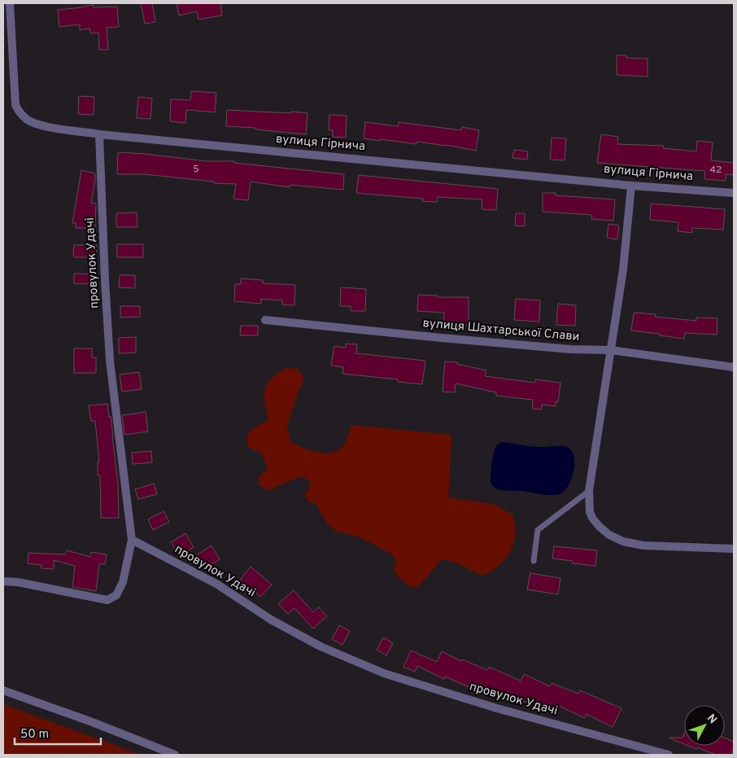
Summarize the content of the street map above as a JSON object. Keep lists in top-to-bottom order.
{
  "streets": {
    "street": ["вулиця Гірнича", "провулок Удачі", "вулиця Шахтарської Слави"]
  },
  "crossings": [
    ["вулиця Гірнича", "провулок Удачі"]
  ],
  "house_numbers": ["5", "42"],
  "scale_bar": "50 m",
  "north": "top right"
}
